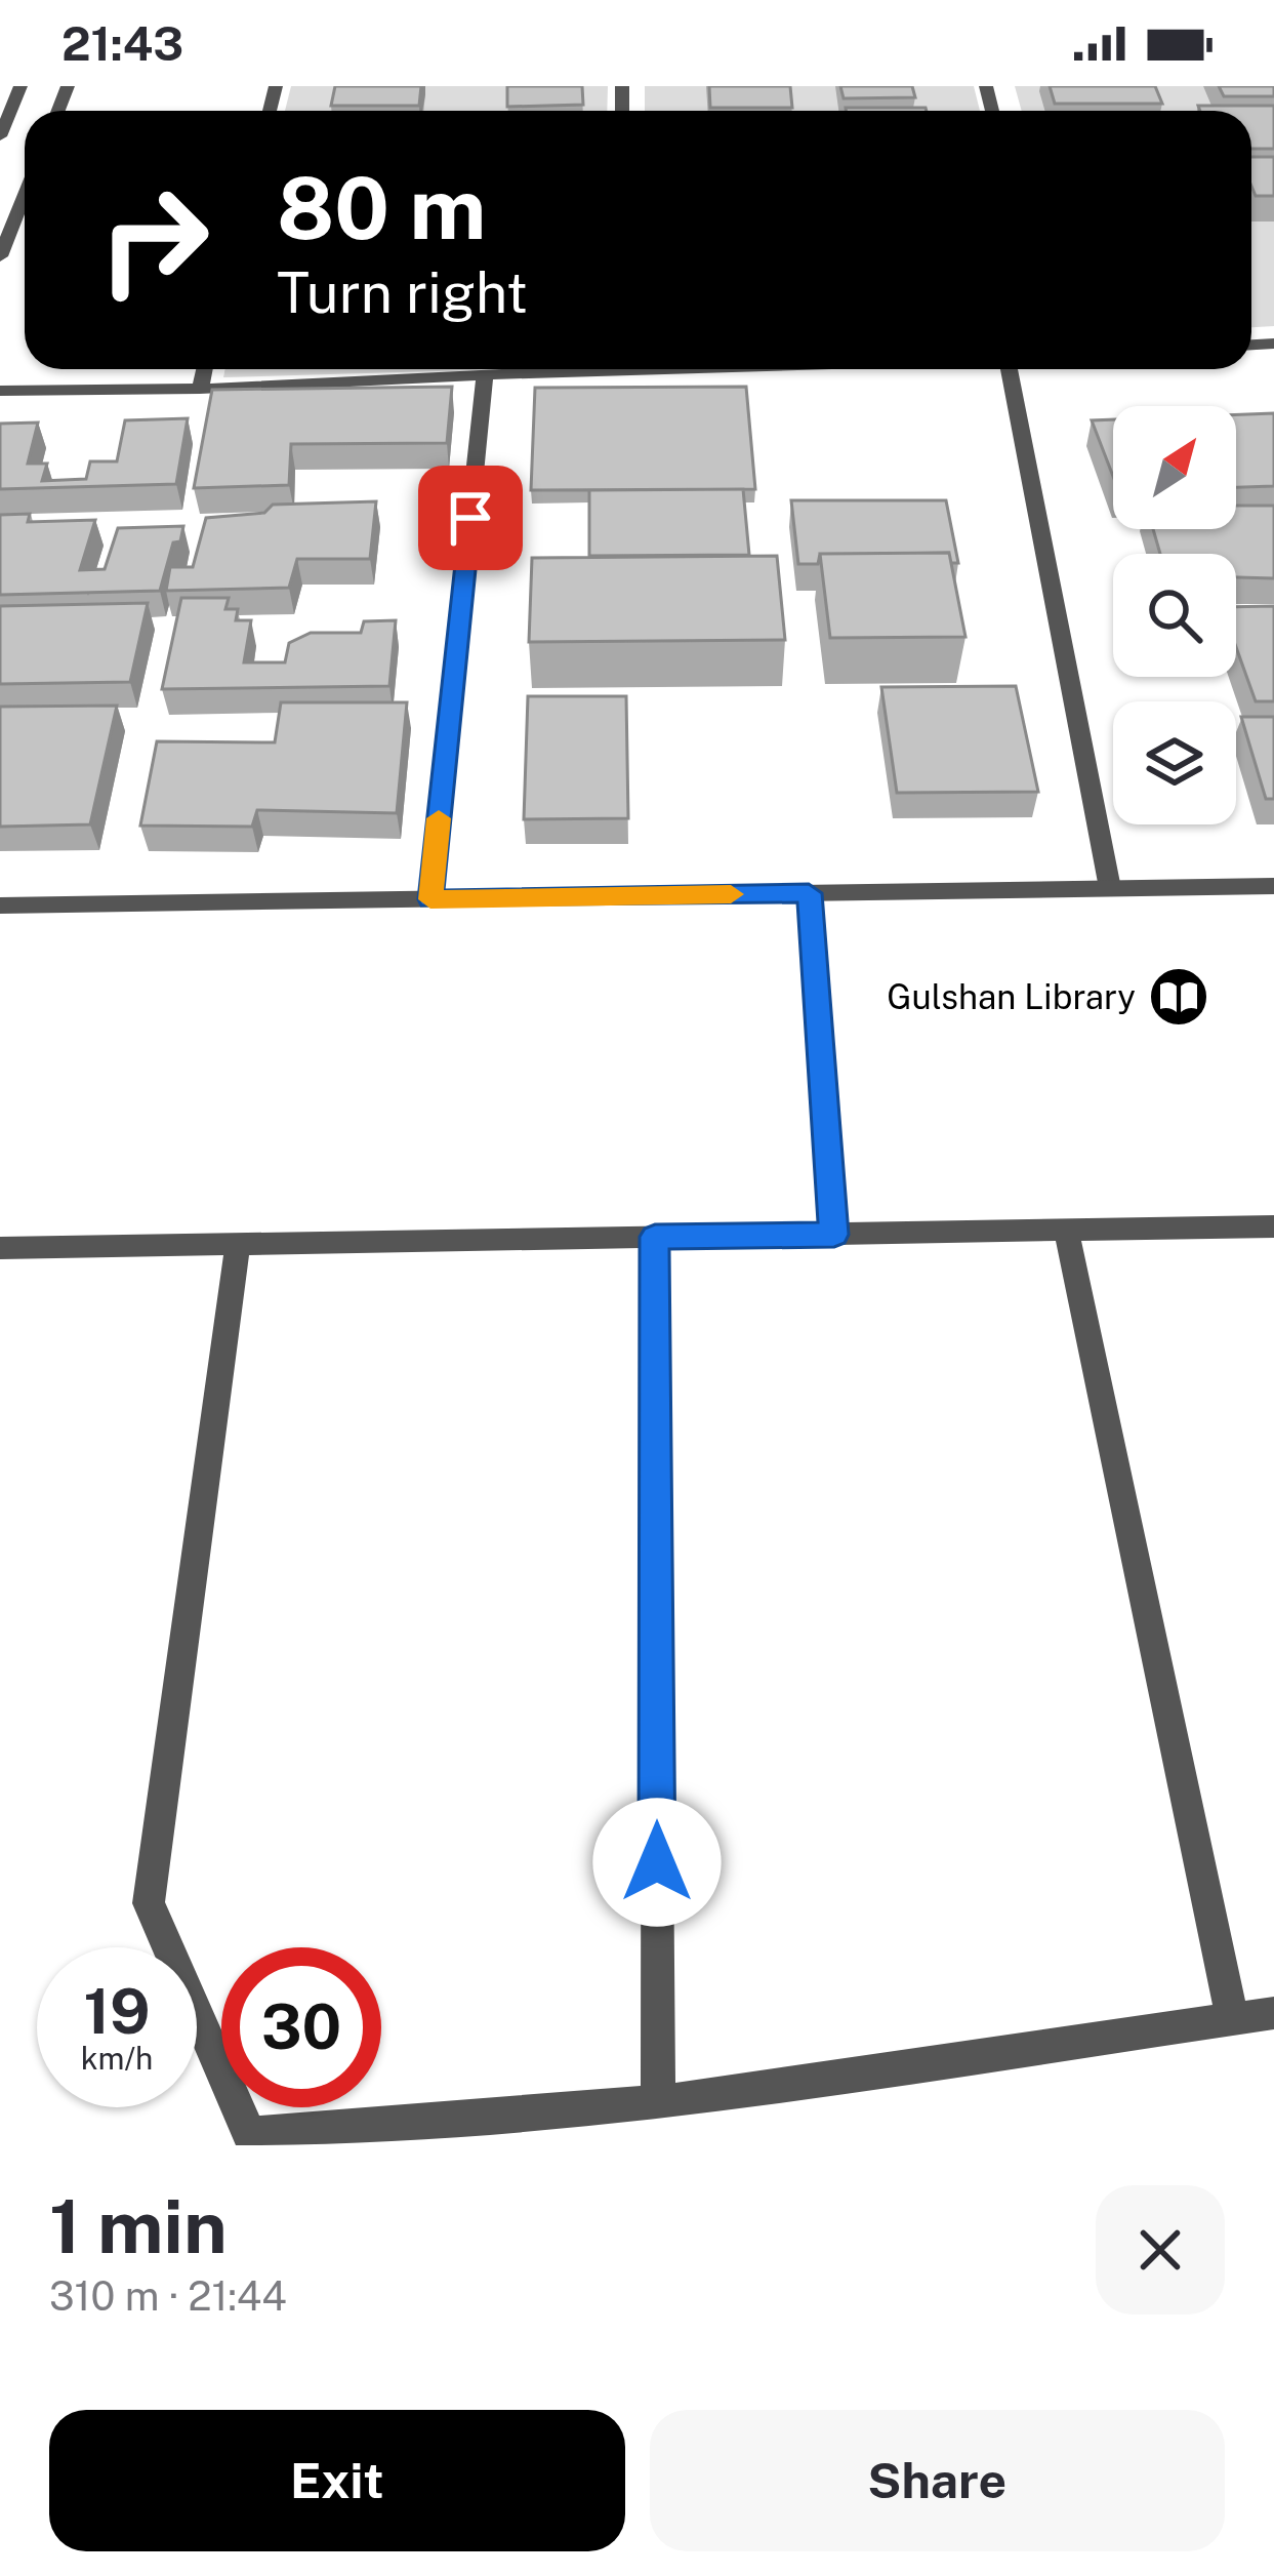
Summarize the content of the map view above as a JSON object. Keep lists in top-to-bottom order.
{
  "places": {
    "library": ["Gulshan Library"]
  },
  "north": "top right",
  "page": {
    "status": "21:43",
    "turn": ["80 m", "Turn right"],
    "speed": "19 km/h",
    "limit": "30",
    "heading": ["1 min", "310 m · 21:44"],
    "buttons": ["Exit", "Share"]
  }
}
